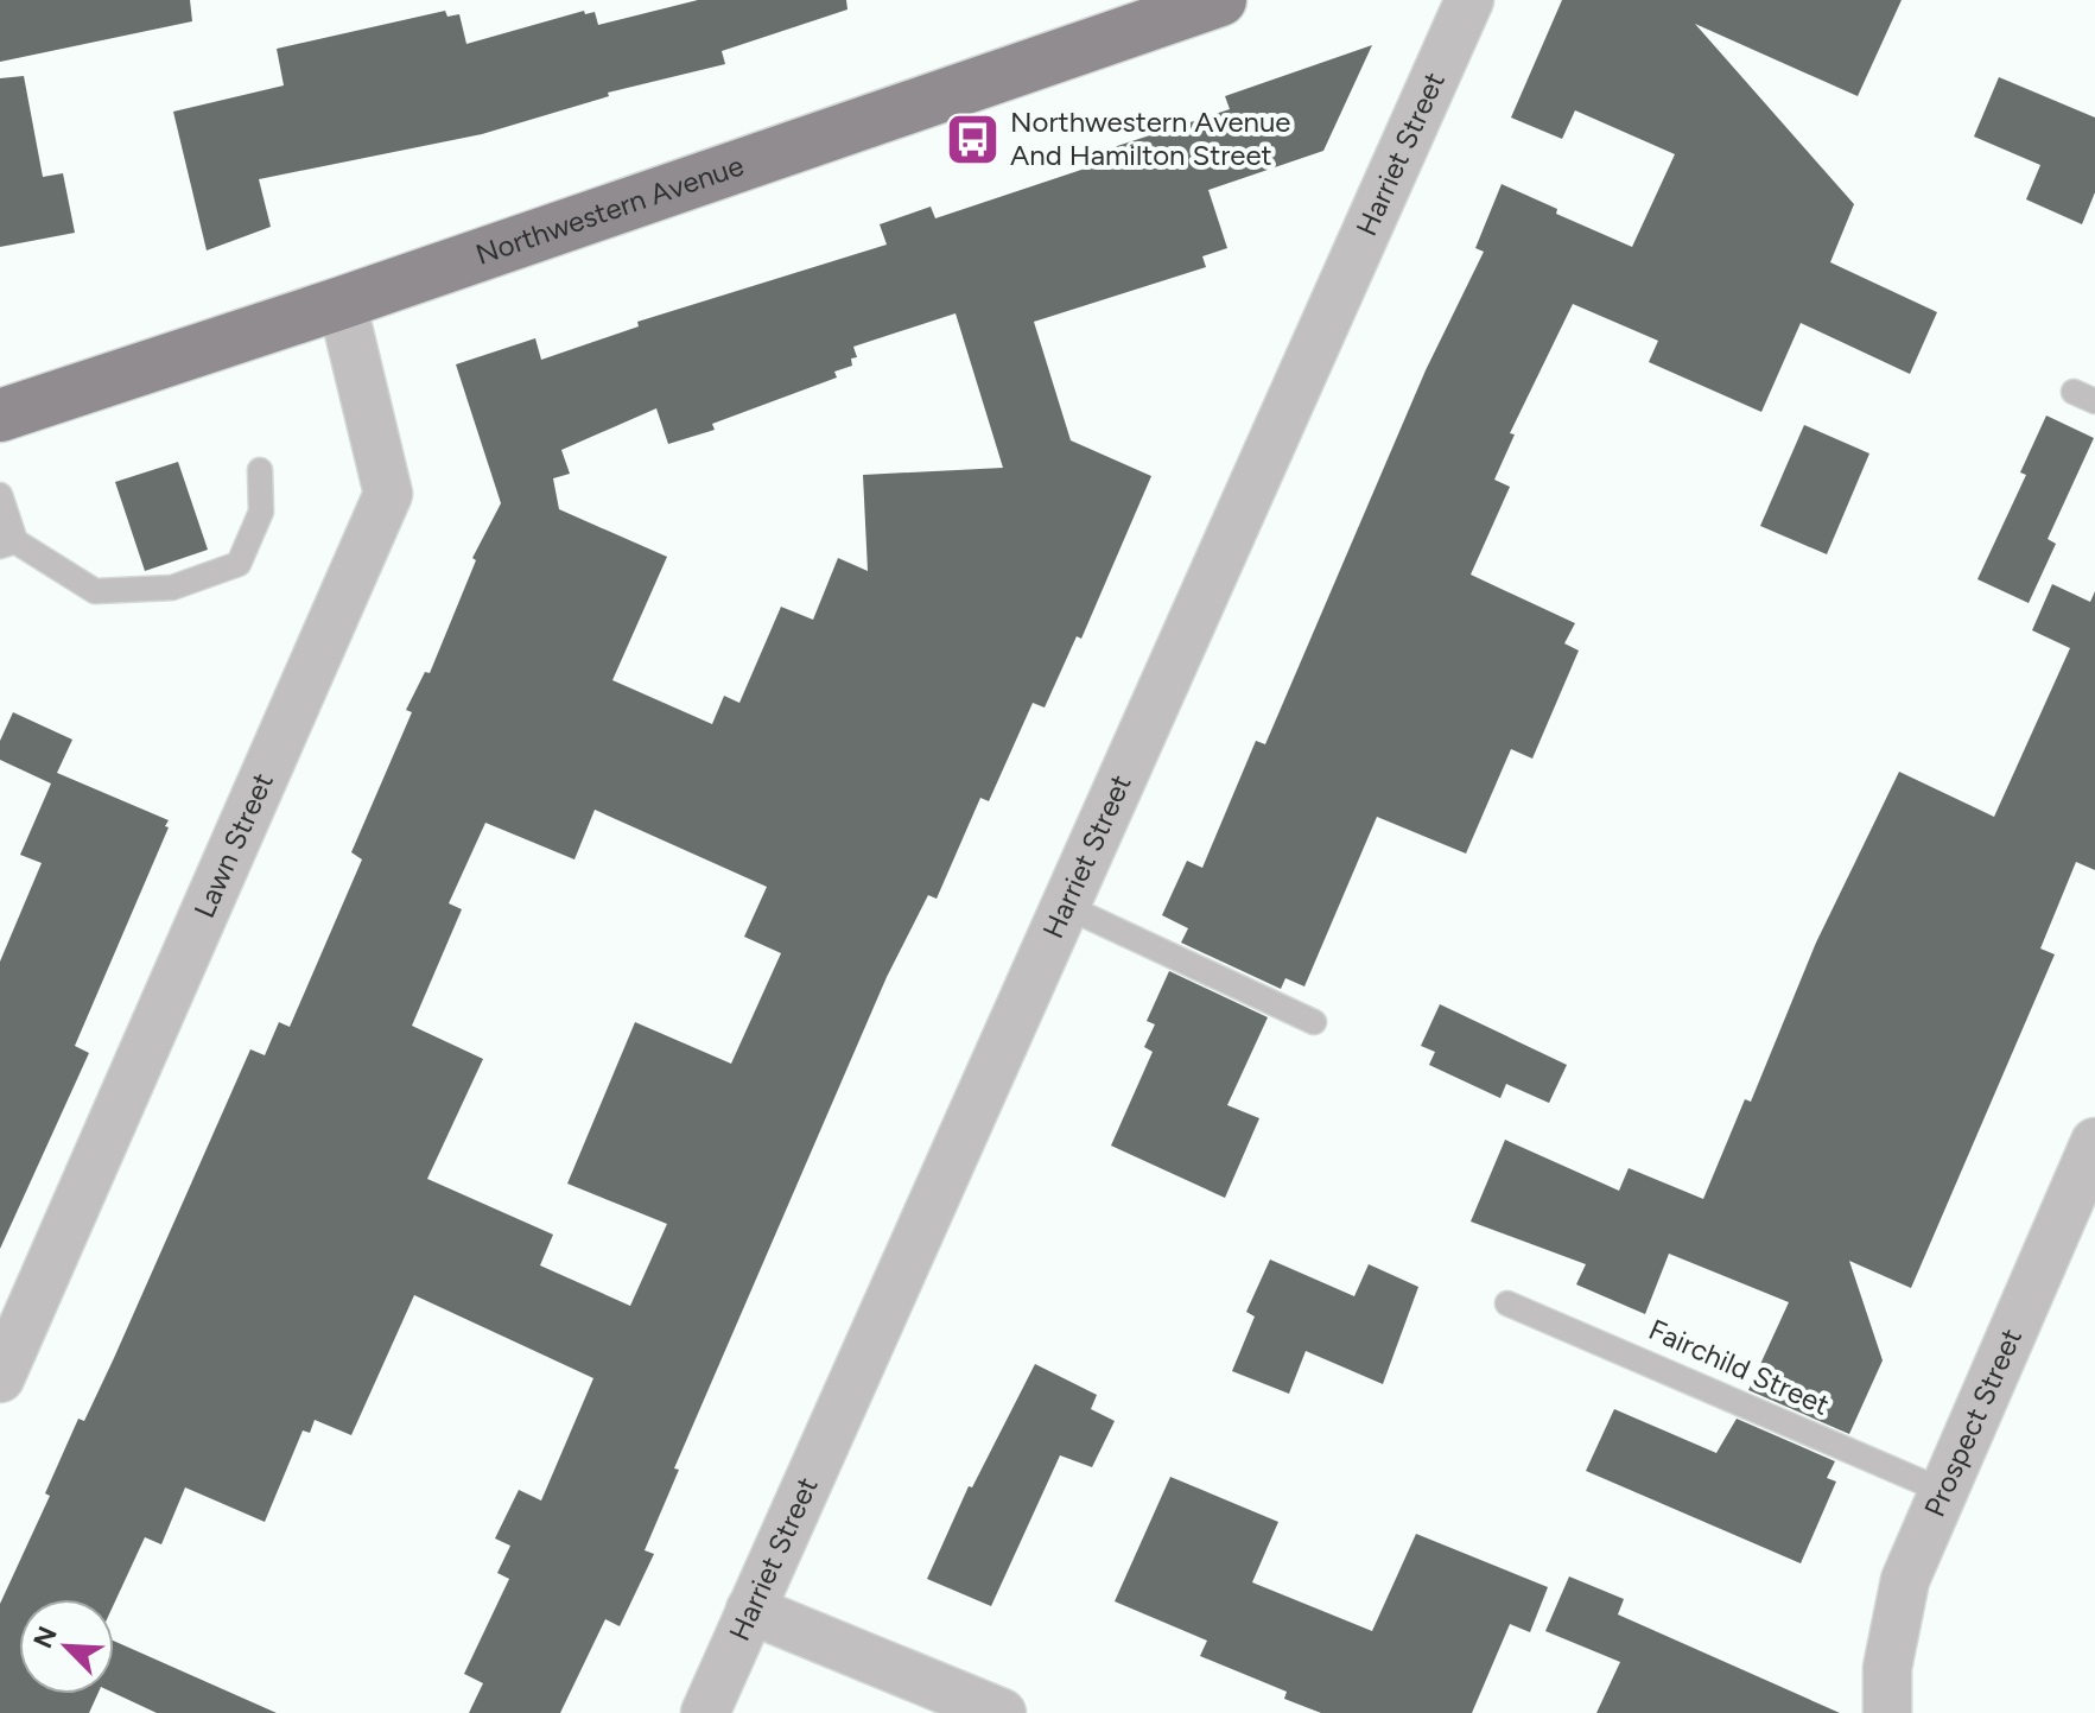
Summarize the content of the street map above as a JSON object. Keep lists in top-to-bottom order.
{
  "streets": {
    "main road": ["Northwestern Avenue"],
    "street": ["Harriet Street", "Lawn Street", "Prospect Street"],
    "lane": ["Fairchild Street"]
  },
  "crossings": [
    ["Northwestern Avenue", "Lawn Street"],
    ["Fairchild Street", "Prospect Street"]
  ],
  "places": {
    "bus stop": ["Northwestern Avenue And Hamilton Street"]
  },
  "north": "top left"
}
